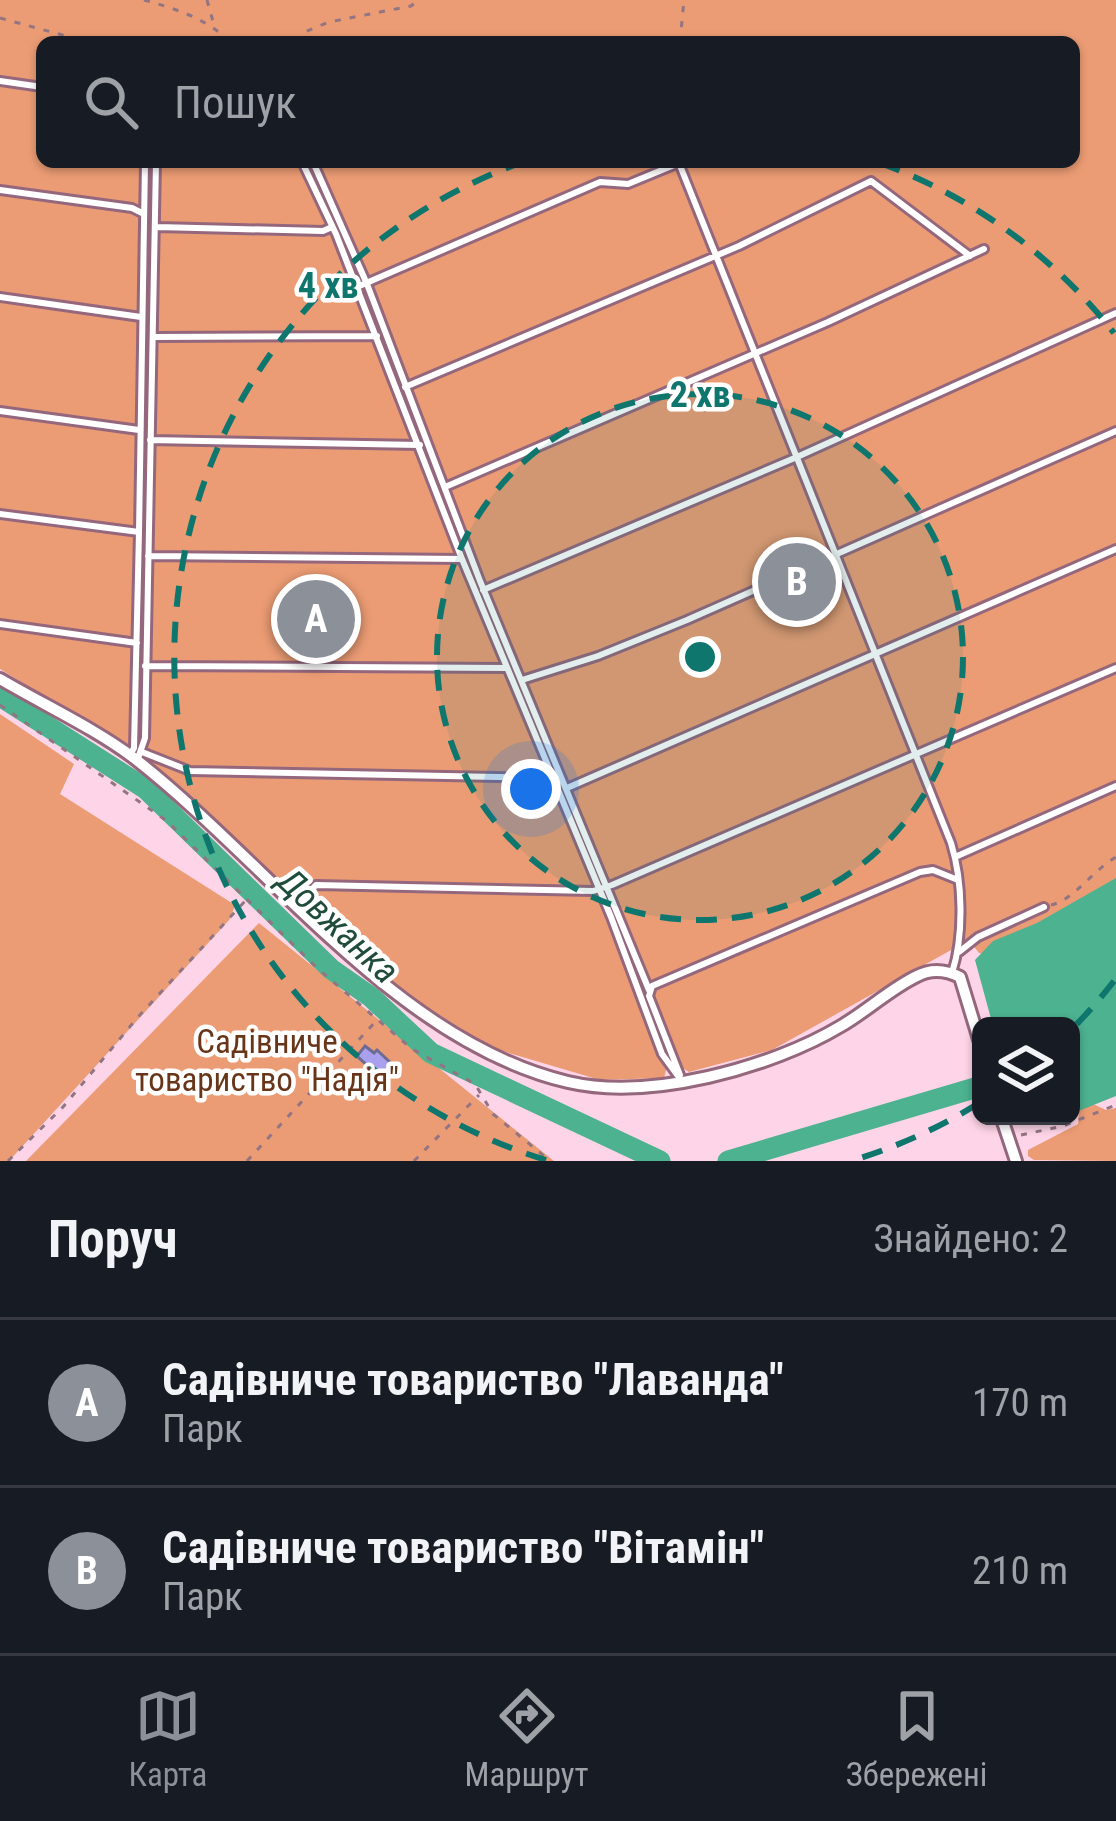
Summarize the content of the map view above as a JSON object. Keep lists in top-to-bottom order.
{
  "water": ["Довжанка"],
  "parks": ["Садівниче товариство \"Надія\""],
  "page": {
    "search": "Пошук",
    "pins": ["B", "A"],
    "heading": ["Поруч", "Знайдено: 2"],
    "list": [
      {
        "mark": "A",
        "name": "Садівниче товариство \"Лаванда\"",
        "note": "Парк",
        "value": "170 m"
      },
      {
        "mark": "B",
        "name": "Садівниче товариство \"Вітамін\"",
        "note": "Парк",
        "value": "210 m"
      }
    ],
    "nav": ["Карта", "Маршрут", "Збережені"]
  },
  "rings": ["4 хв", "2 хв"]
}
